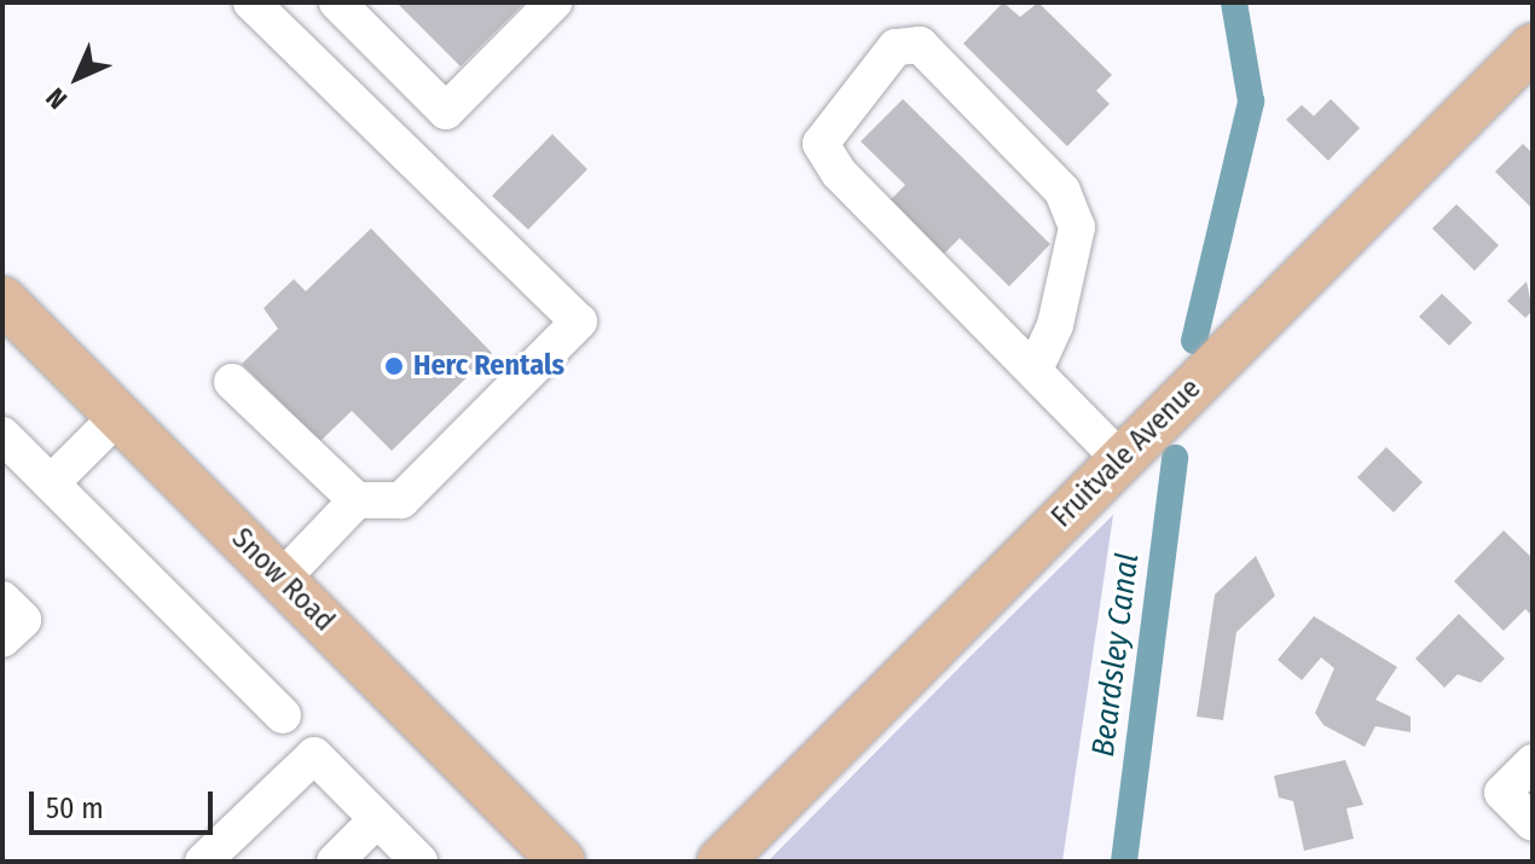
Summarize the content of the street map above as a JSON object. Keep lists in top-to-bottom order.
{
  "streets": {
    "main road": ["Fruitvale Avenue", "Snow Road"]
  },
  "water": ["Beardsley Canal"],
  "places": ["Herc Rentals"],
  "scale_bar": "50 m",
  "north": "bottom left"
}
